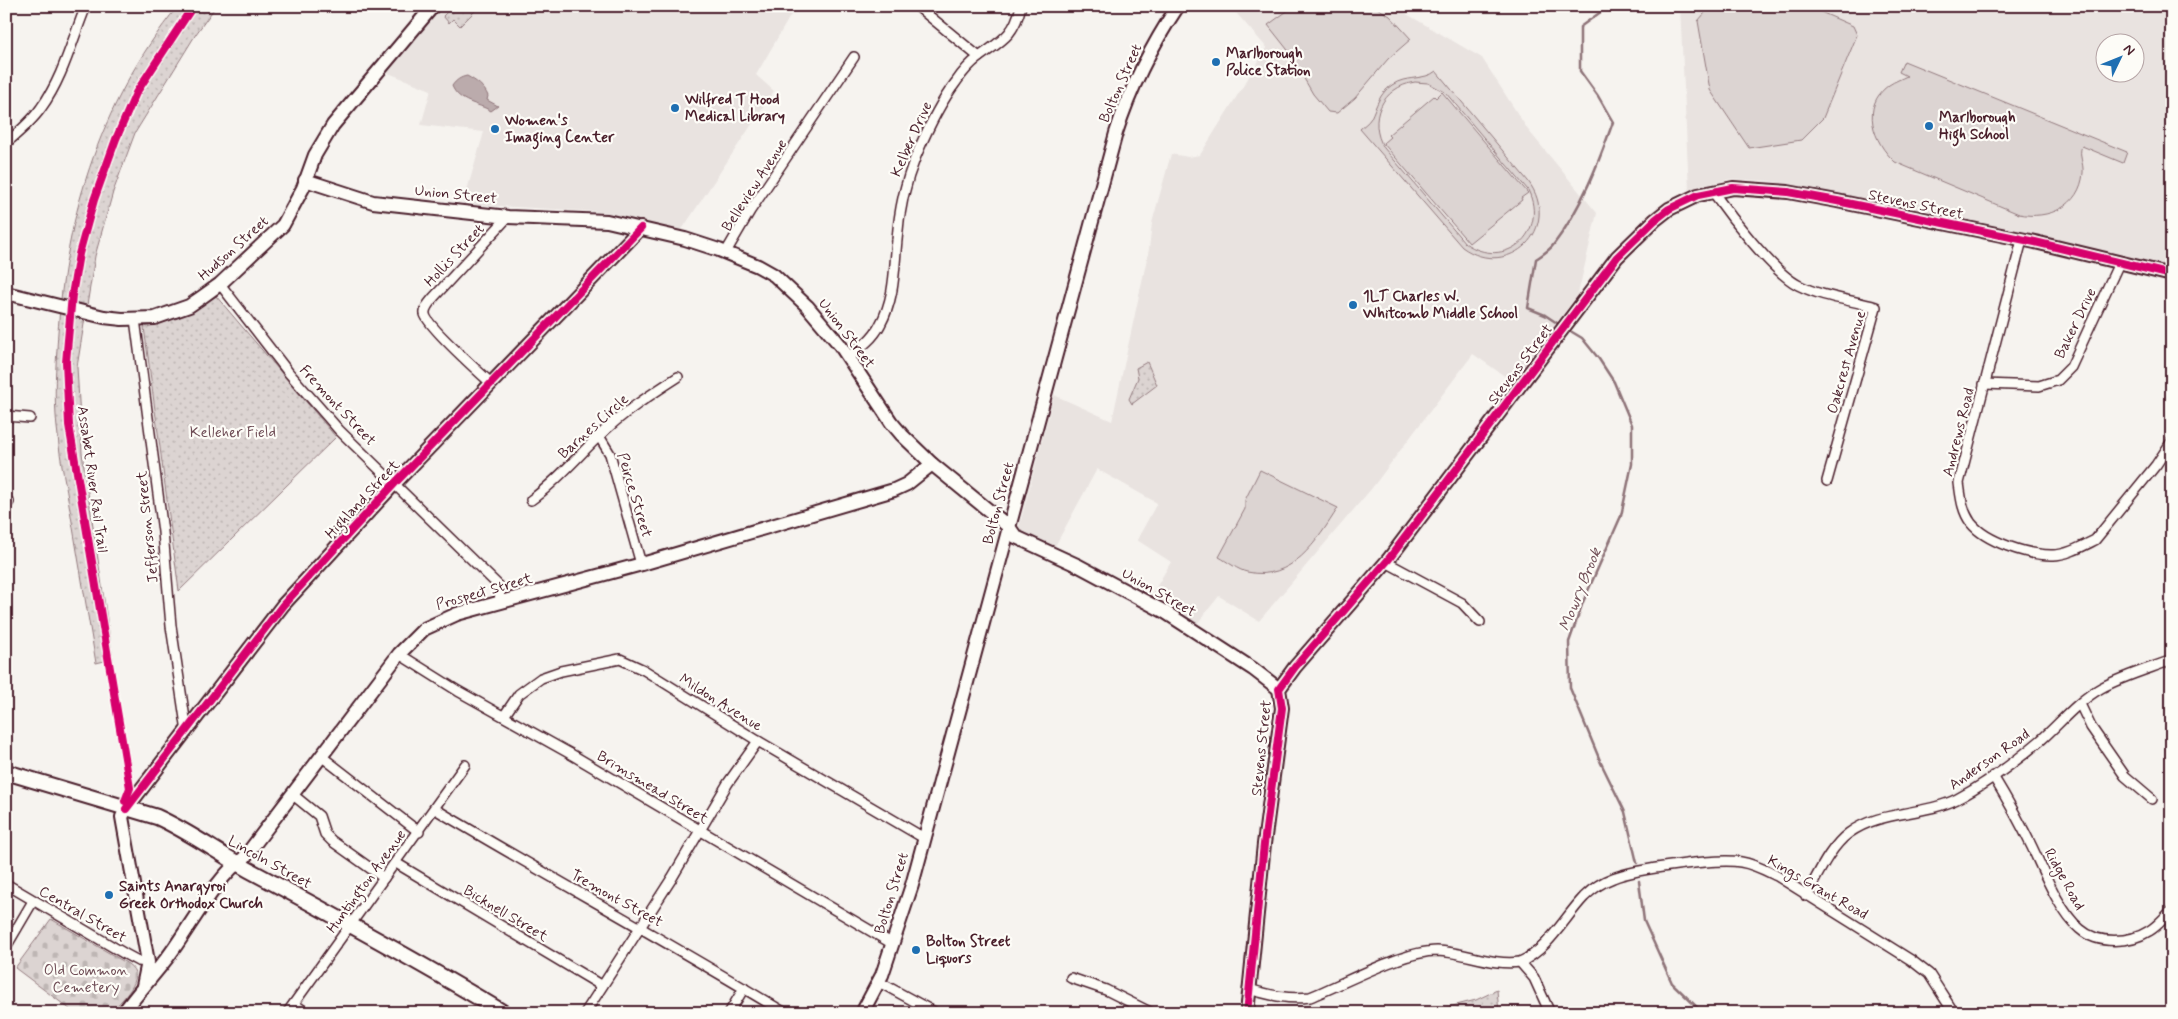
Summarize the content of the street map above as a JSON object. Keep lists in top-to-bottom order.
{
  "streets": {
    "main road": ["Lincoln Street"],
    "street": [
      "Bolton Street",
      "Kelber Drive",
      "Belleview Avenue",
      "Union Street",
      "Stevens Street",
      "Hudson Street",
      "Hollis Street",
      "Baker Drive",
      "Oakcrest Avenue",
      "Fremont Street",
      "Barnes Circle",
      "Andrews Road",
      "Peirce Street",
      "Highland Street",
      "Jefferson Street",
      "Prospect Street",
      "Mildon Avenue",
      "Anderson Road",
      "Brimsmead Street",
      "Ridge Road",
      "Huntington Avenue",
      "Kings Grant Road",
      "Tremont Street",
      "Bicknell Street",
      "Central Street"
    ],
    "cycle path": ["Assabet River Rail Trail"]
  },
  "crossings": [
    ["Bolton Street", "Union Street"],
    ["Bolton Street", "Mildon Avenue"],
    ["Bolton Street", "Brimsmead Street"],
    ["Kelber Drive", "Union Street"],
    ["Belleview Avenue", "Union Street"],
    ["Union Street", "Stevens Street"],
    ["Union Street", "Hudson Street"],
    ["Union Street", "Hollis Street"],
    ["Union Street", "Highland Street"],
    ["Union Street", "Prospect Street"],
    ["Stevens Street", "Baker Drive"],
    ["Stevens Street", "Oakcrest Avenue"],
    ["Stevens Street", "Andrews Road"],
    ["Hudson Street", "Fremont Street"],
    ["Hudson Street", "Jefferson Street"],
    ["Hollis Street", "Highland Street"],
    ["Baker Drive", "Andrews Road"],
    ["Fremont Street", "Highland Street"],
    ["Fremont Street", "Prospect Street"],
    ["Barnes Circle", "Peirce Street"],
    ["Peirce Street", "Prospect Street"],
    ["Highland Street", "Jefferson Street"],
    ["Highland Street", "Lincoln Street"],
    ["Prospect Street", "Brimsmead Street"],
    ["Prospect Street", "Lincoln Street"],
    ["Mildon Avenue", "Brimsmead Street"],
    ["Anderson Road", "Ridge Road"],
    ["Anderson Road", "Kings Grant Road"],
    ["Lincoln Street", "Huntington Avenue"],
    ["Huntington Avenue", "Tremont Street"],
    ["Huntington Avenue", "Bicknell Street"]
  ],
  "water": ["Mowry Brook"],
  "parks": ["Kelleher Field", "Old Common Cemetery"],
  "places": [
    "Marlborough Police Station",
    "Wilfred T Hood Medical Library",
    "Marlborough High School",
    "Women's Imaging Center",
    "1LT Charles W. Whitcomb Middle School",
    "Saints Anargyroi Greek Orthodox Church",
    "Bolton Street Liquors"
  ],
  "north": "top right"
}
